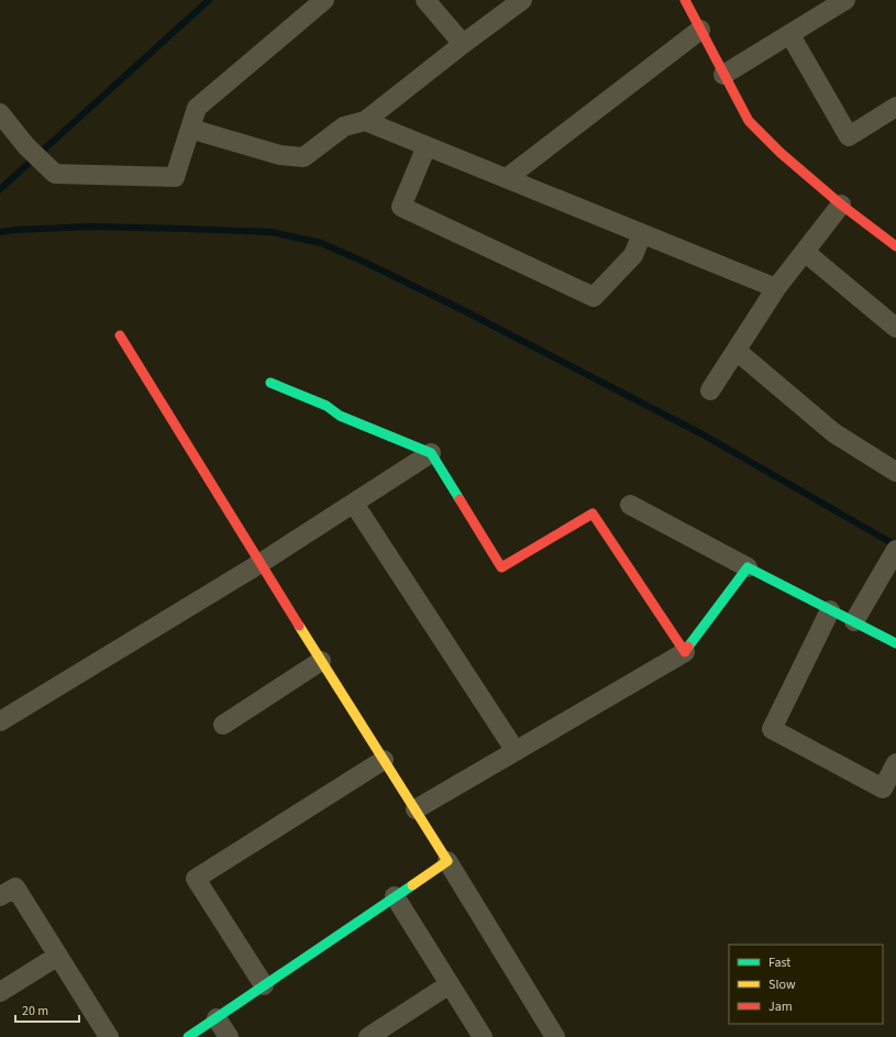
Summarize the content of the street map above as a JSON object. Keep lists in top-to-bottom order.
{
  "legend": ["Fast", "Slow", "Jam"],
  "scale_bar": "20 m"
}
